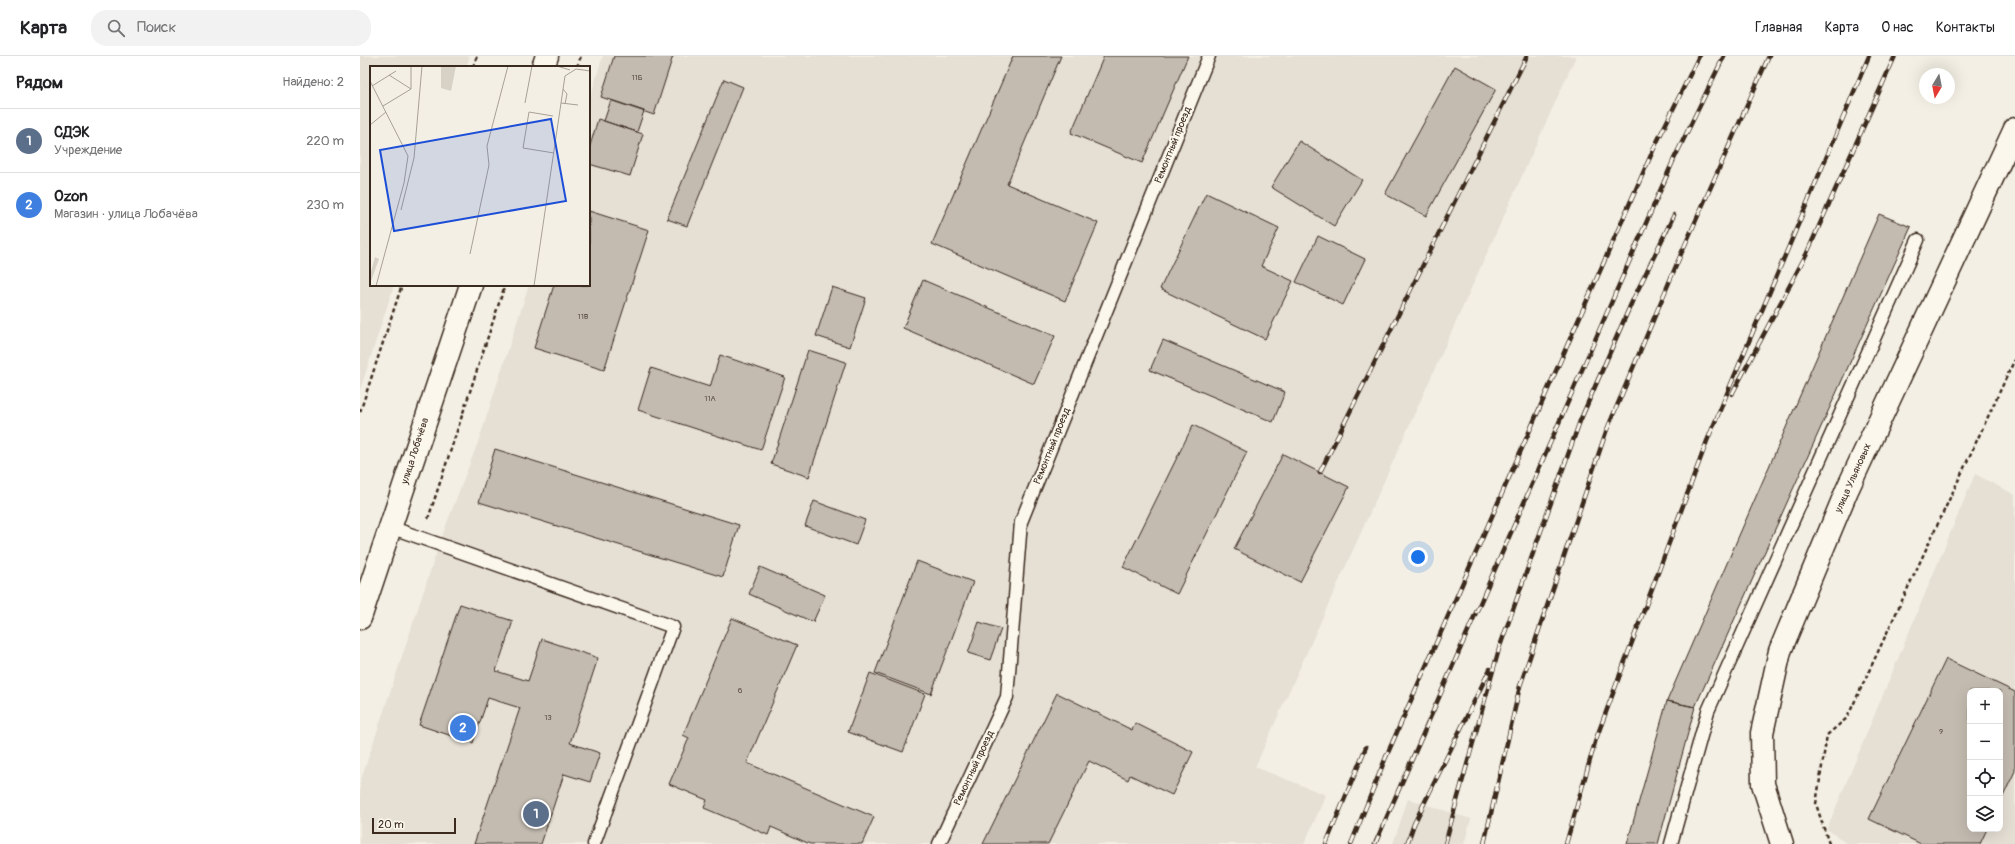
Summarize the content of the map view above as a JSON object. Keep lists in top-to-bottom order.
{
  "streets": {
    "street": ["улица Лобачёва", "улица Ульяновых"],
    "lane": ["Ремонтный проезд"]
  },
  "house_numbers": [
    "11Б",
    "11В",
    "11А",
    "6",
    "13",
    "9"
  ],
  "scale_bar": "20 m",
  "north": "bottom",
  "page": {
    "header": "Карта",
    "search": "Поиск",
    "nav": [
      "Главная",
      "Карта",
      "О нас",
      "Контакты"
    ],
    "heading": ["Рядом", "Найдено: 2"],
    "list": [
      {
        "mark": "1",
        "name": "СДЭК",
        "note": "Учреждение",
        "value": "220 m"
      },
      {
        "mark": "2",
        "name": "Ozon",
        "note": "Магазин · улица Лобачёва",
        "value": "230 m"
      }
    ],
    "map_buttons": ["+", "−"],
    "pins": ["2", "1"],
    "scale": "20 m"
  }
}
